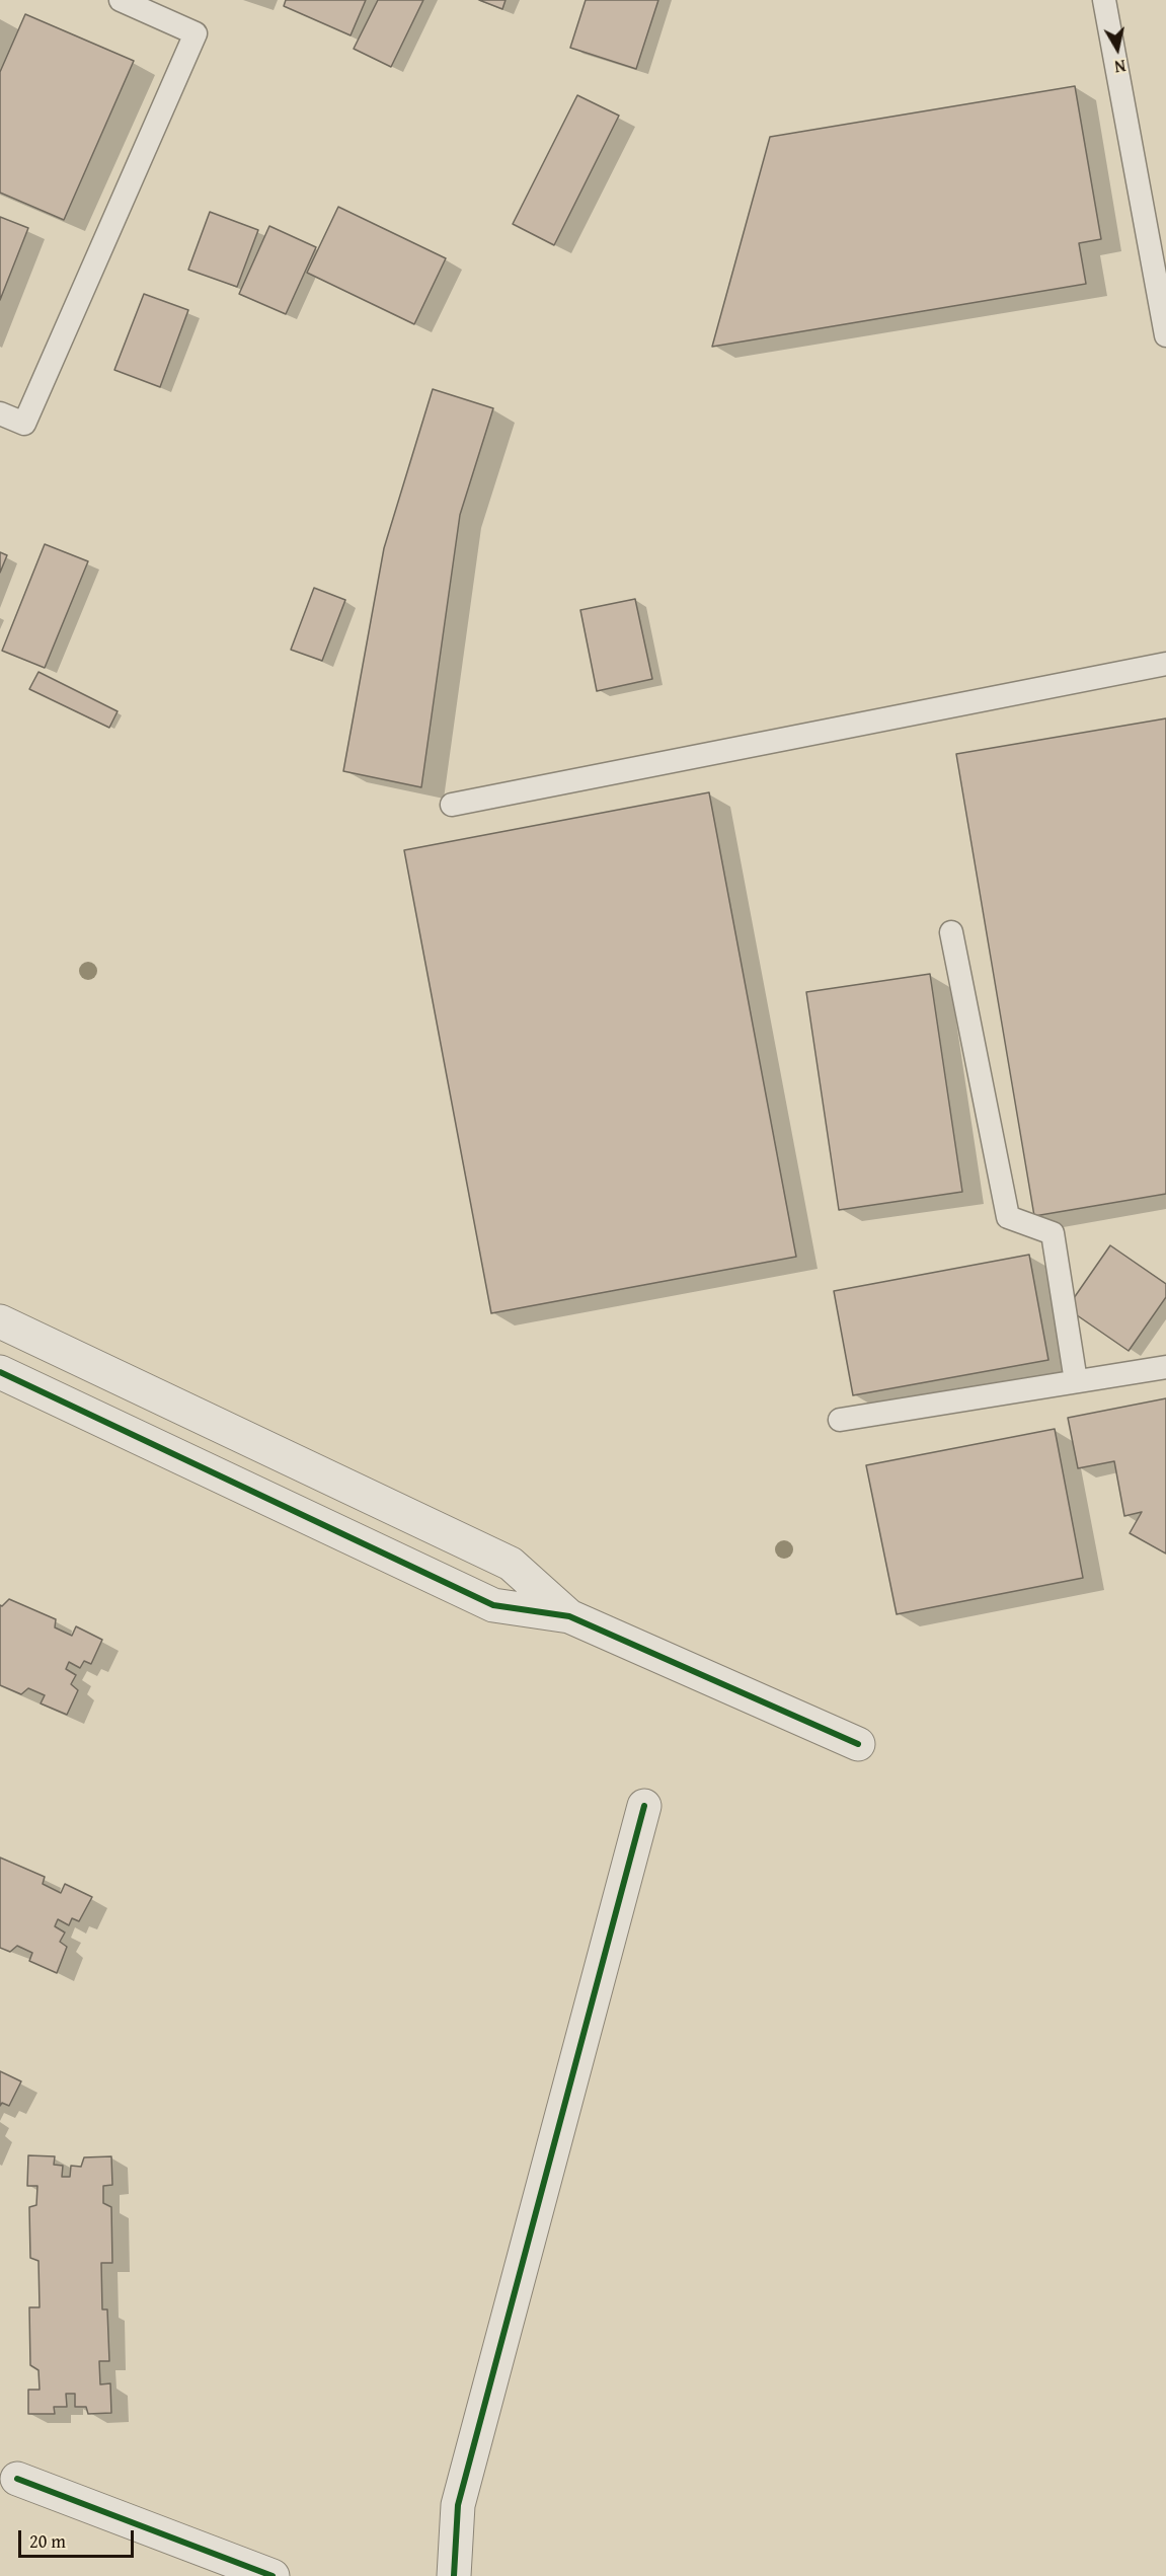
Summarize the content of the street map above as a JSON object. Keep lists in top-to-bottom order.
{
  "scale_bar": "20 m",
  "north": "bottom"
}
